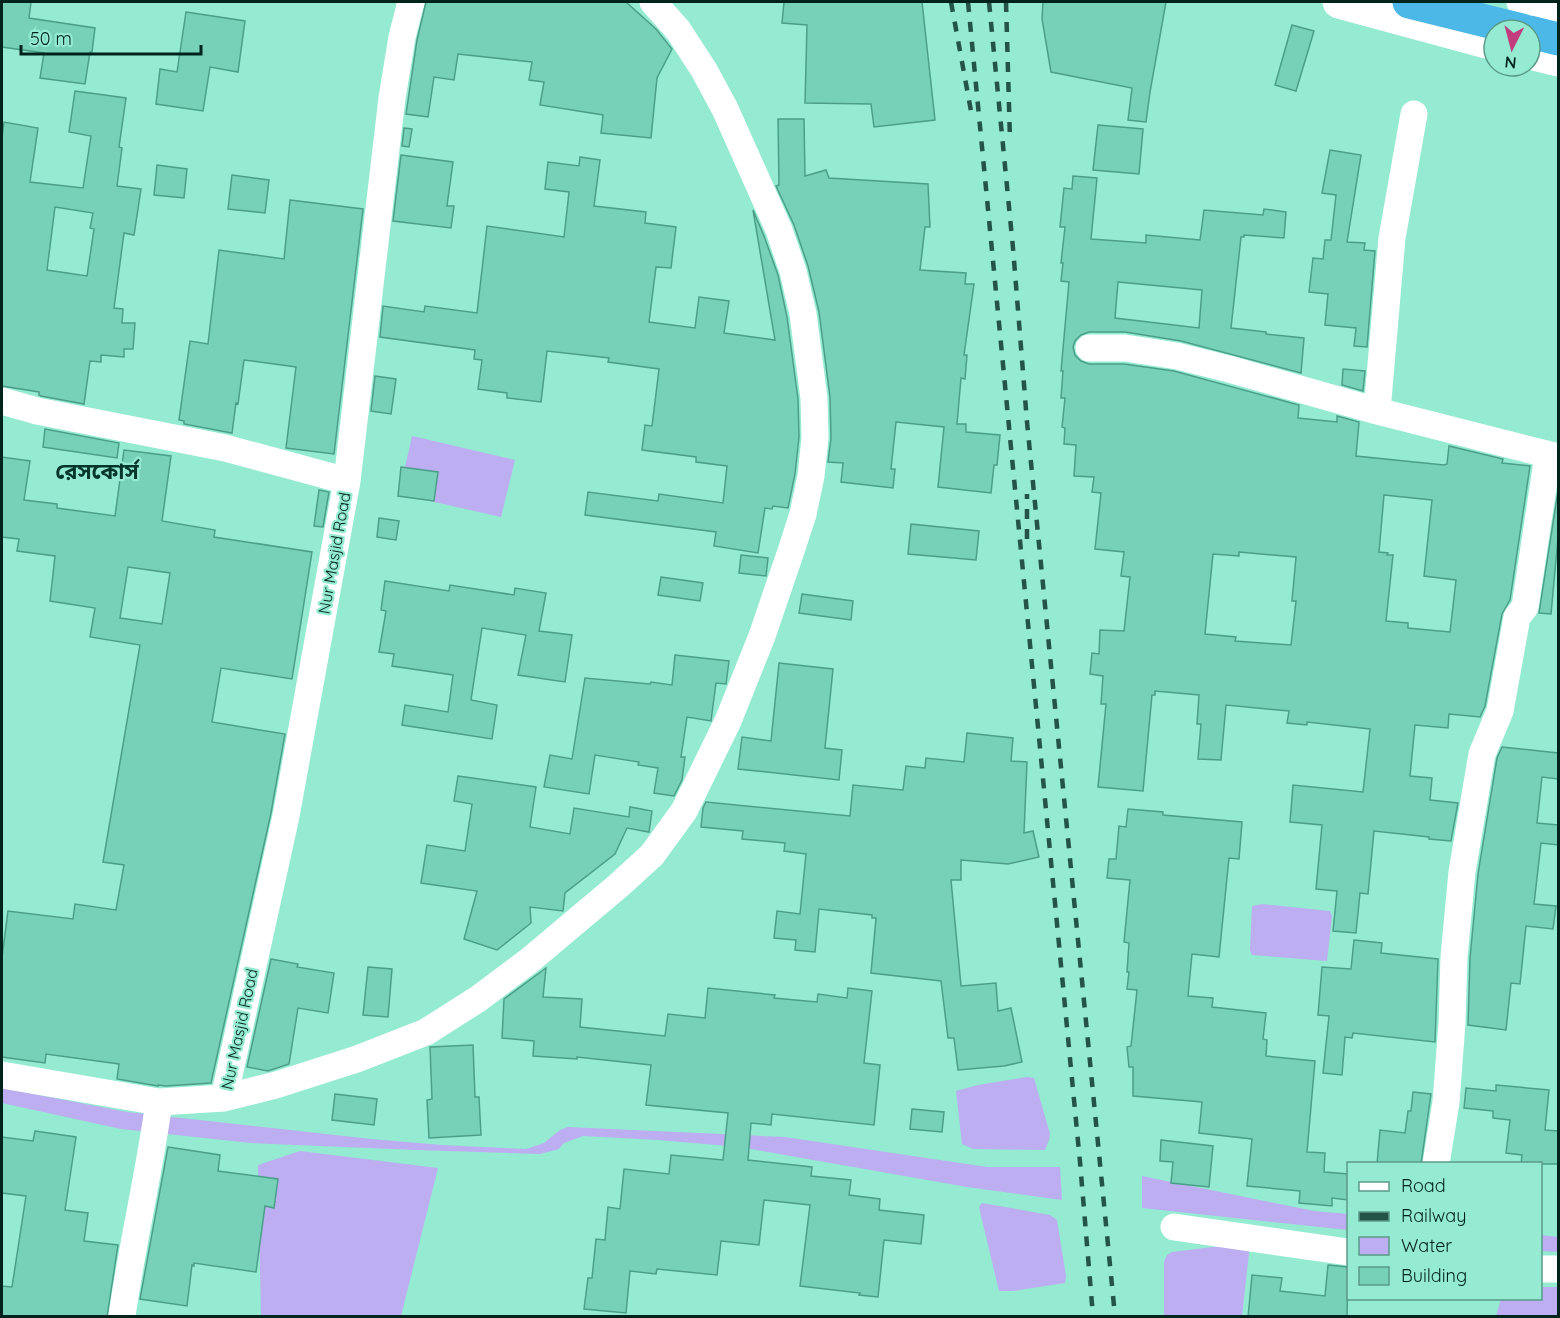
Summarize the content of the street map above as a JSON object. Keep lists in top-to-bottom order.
{
  "streets": {
    "street": ["Nur Masjid Road"]
  },
  "districts": ["রেসকোর্স"],
  "legend": [
    "Road",
    "Railway",
    "Water",
    "Building"
  ],
  "scale_bar": "50 m",
  "north": "bottom"
}
